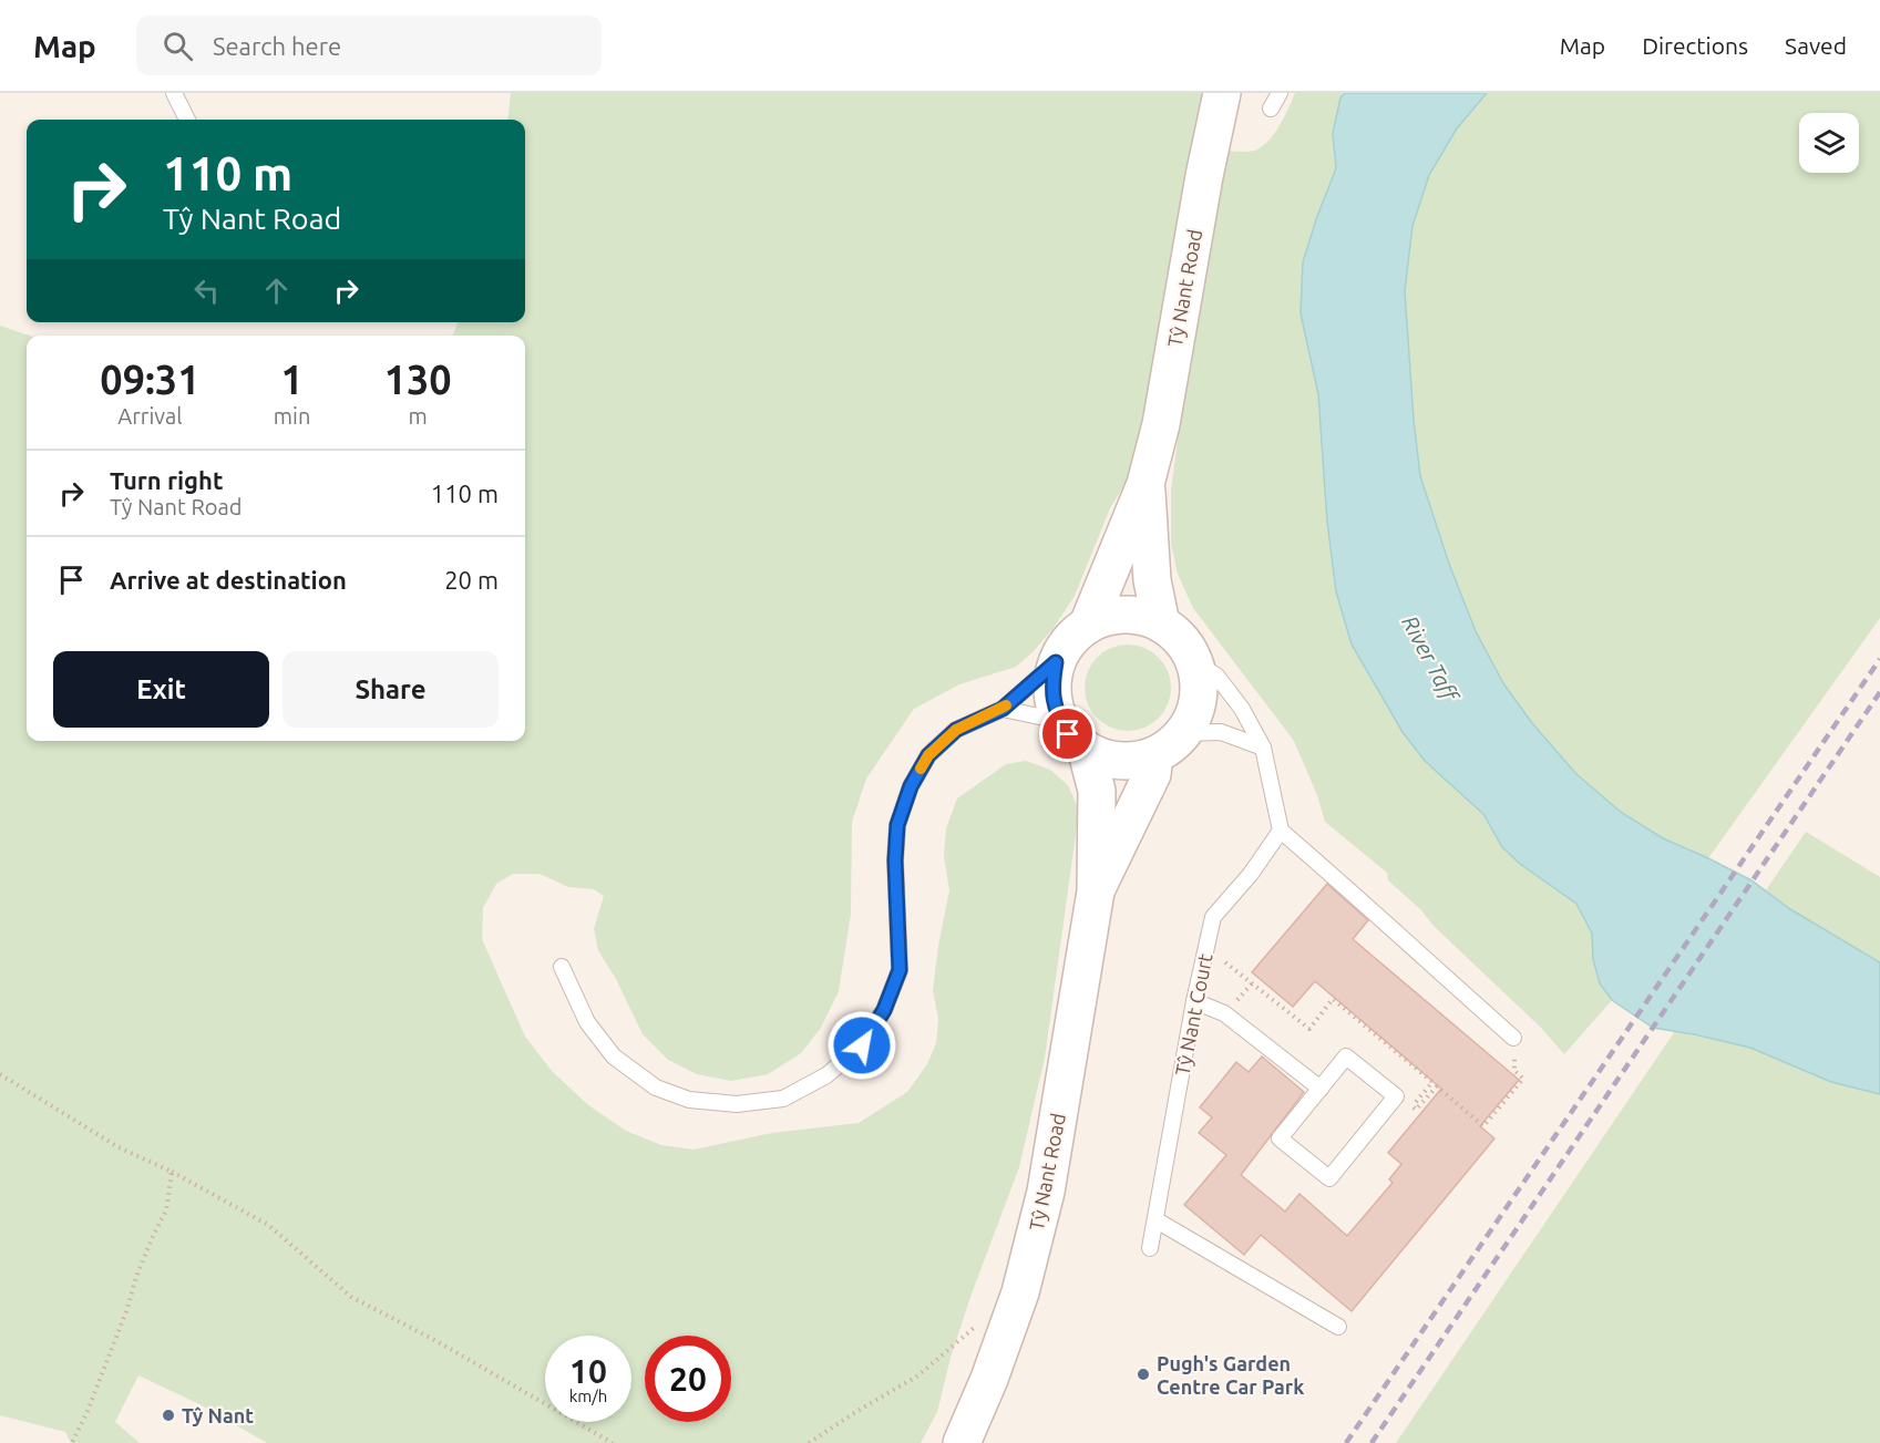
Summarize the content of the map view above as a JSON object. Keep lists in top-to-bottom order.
{
  "streets": {
    "main road": ["Tŷ Nant Road"],
    "lane": ["Tŷ Nant Court"]
  },
  "water": ["River Taff"],
  "places": ["Pugh's Garden Centre Car Park", "Tŷ Nant"],
  "page": {
    "header": "Map",
    "search": "Search here",
    "nav": ["Map", "Directions", "Saved"],
    "turn": ["110 m", "Tŷ Nant Road"],
    "eta": [
      "09:31",
      "Arrival",
      "1",
      "min",
      "130",
      "m"
    ],
    "list": [
      {
        "name": "Turn right",
        "note": "Tŷ Nant Road",
        "value": "110 m"
      },
      {
        "name": "Arrive at destination",
        "value": "20 m"
      }
    ],
    "buttons": ["Exit", "Share"],
    "speed": "10 km/h",
    "limit": "20"
  }
}
